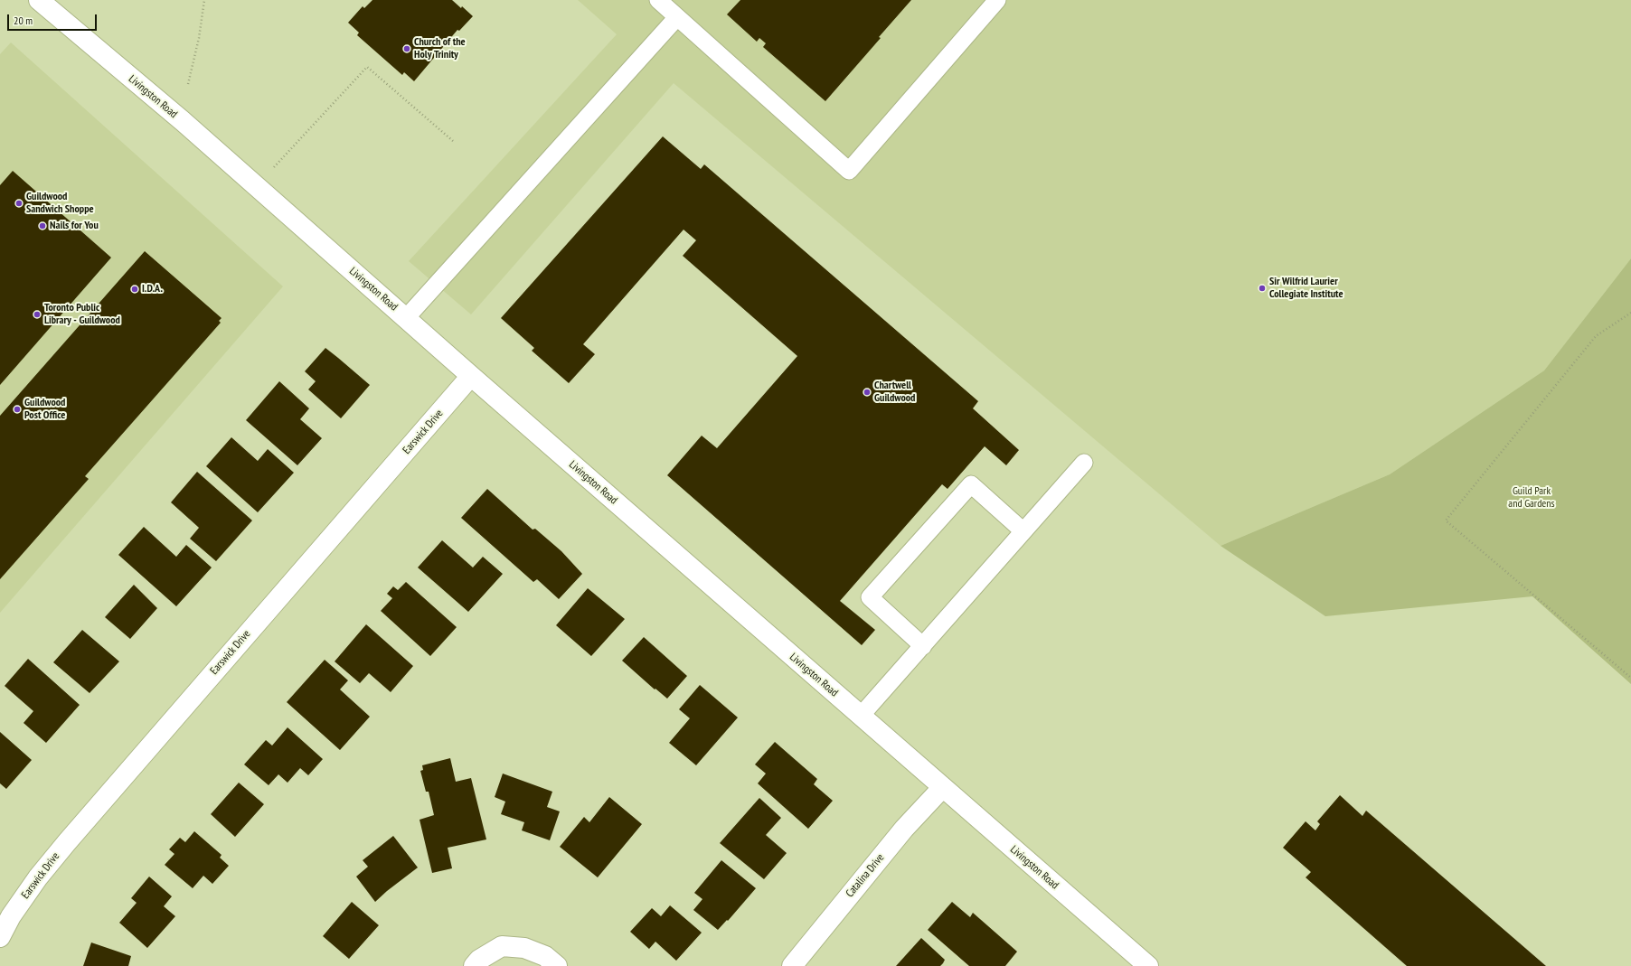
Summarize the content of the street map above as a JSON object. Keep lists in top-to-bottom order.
{
  "streets": {
    "street": ["Livingston Road", "Earswick Drive", "Catalina Drive"]
  },
  "crossings": [
    ["Livingston Road", "Earswick Drive"],
    ["Livingston Road", "Catalina Drive"]
  ],
  "parks": ["Guild Park and Gardens"],
  "places": [
    "Church of the Holy Trinity",
    "Guildwood Sandwich Shoppe",
    "Nails for You",
    "Sir Wilfrid Laurier Collegiate Institute",
    "I.D.A.",
    "Toronto Public Library - Guildwood",
    "Chartwell Guildwood",
    "Guildwood Post Office"
  ],
  "scale_bar": "20 m"
}
